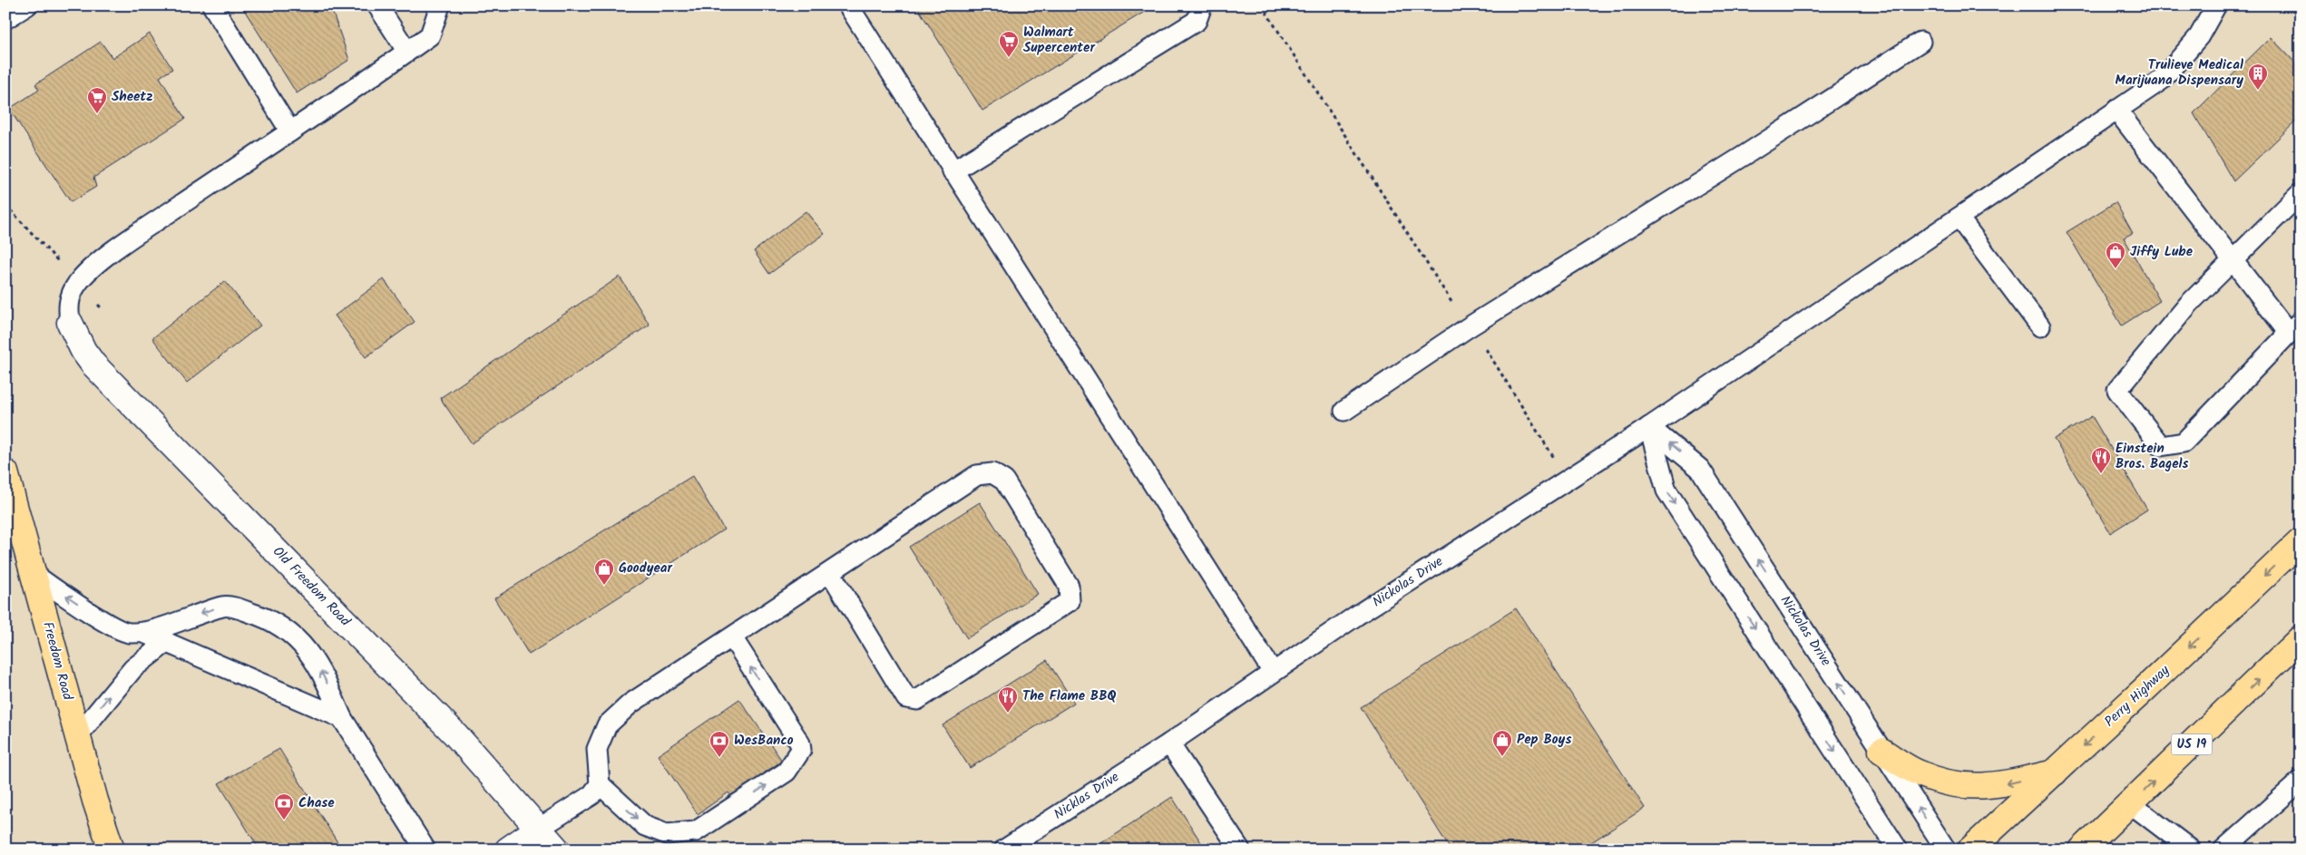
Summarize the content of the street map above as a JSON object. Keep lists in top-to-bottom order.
{
  "streets": {
    "main road": ["Freedom Road", "Perry Highway", "US 19"],
    "street": ["Old Freedom Road"],
    "lane": ["Nickolas Drive", "Nicklas Drive"]
  },
  "crossings": [
    ["Nickolas Drive", "Nicklas Drive"]
  ],
  "places": {
    "supermarket": ["Walmart Supercenter", "Sheetz"],
    "building": ["Trulieve Medical Marijuana Dispensary"],
    "shop": ["Jiffy Lube", "Goodyear", "Pep Boys"],
    "restaurant": ["Einstein Bros. Bagels", "The Flame BBQ"],
    "bank": ["WesBanco", "Chase"]
  }
}
